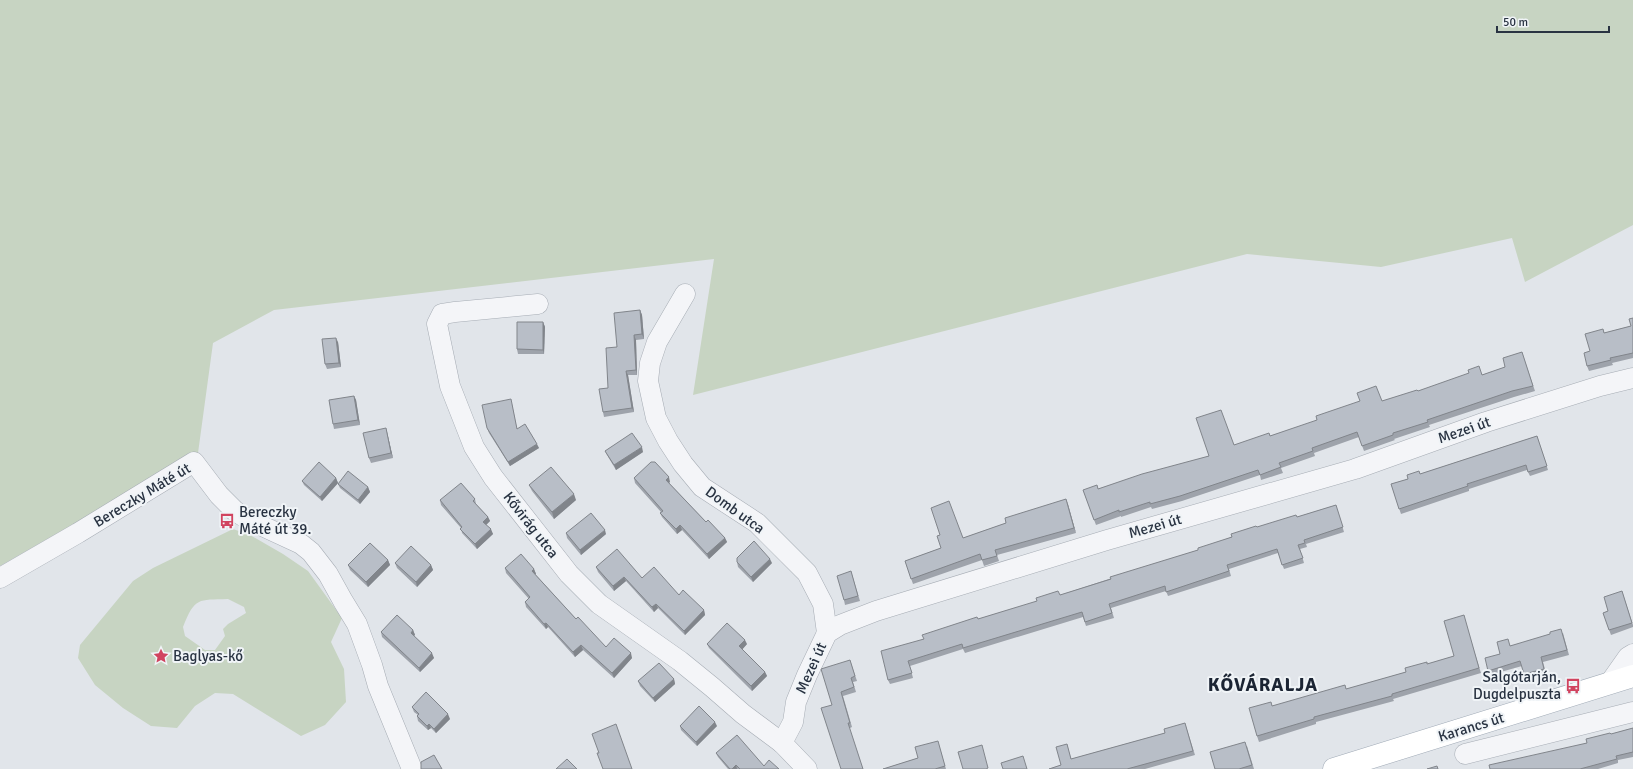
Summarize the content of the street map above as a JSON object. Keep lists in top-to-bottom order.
{
  "streets": {
    "main road": ["Karancs út"],
    "street": [
      "Mezei út",
      "Bereczky Máté út",
      "Domb utca",
      "Kővirág utca"
    ]
  },
  "crossings": [
    ["Mezei út", "Domb utca"],
    ["Mezei út", "Kővirág utca"]
  ],
  "districts": ["KŐVÁRALJA"],
  "places": {
    "bus stop": ["Bereczky Máté út 39.", "Salgótarján, Dugdelpuszta"],
    "place": ["Baglyas-kő"]
  },
  "scale_bar": "50 m"
}
